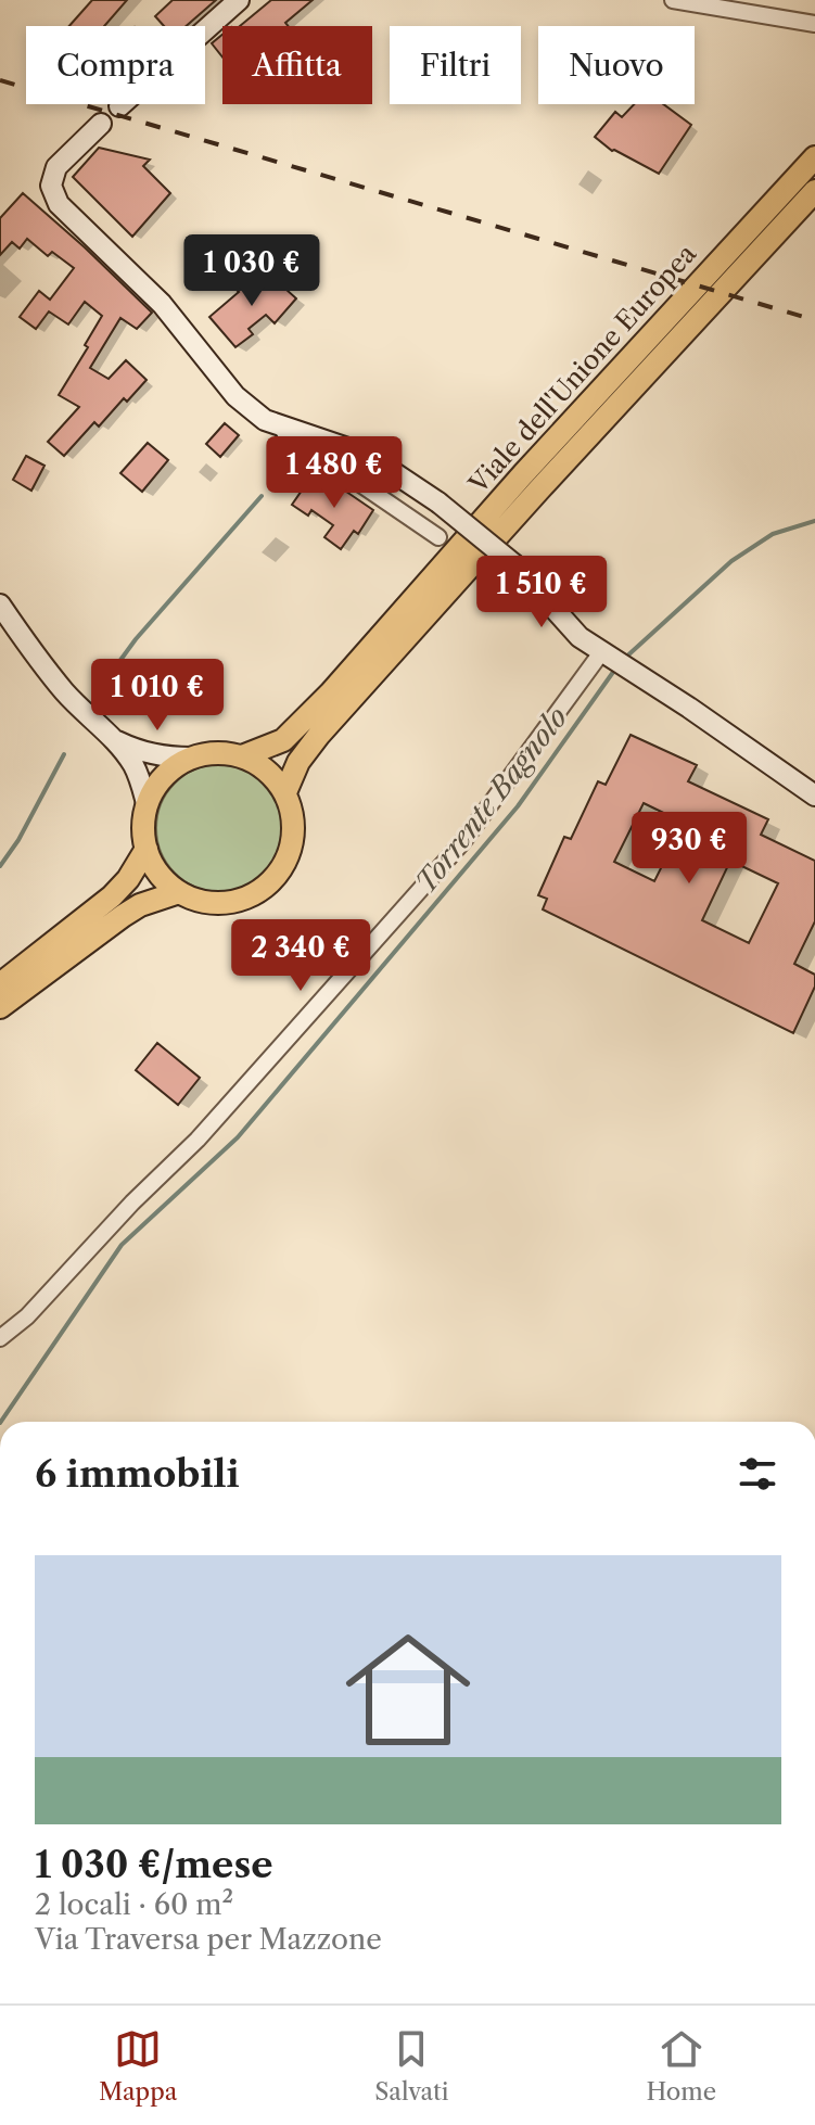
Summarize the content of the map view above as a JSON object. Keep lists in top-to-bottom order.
{
  "streets": {
    "main road": ["Viale dell'Unione Europea"]
  },
  "water": ["Torrente Bagnolo"],
  "page": {
    "chip": [
      "Compra",
      "Affitta",
      "Filtri",
      "Nuovo"
    ],
    "price": [
      "1 030 €",
      "1 480 €",
      "1 510 €",
      "1 010 €",
      "930 €",
      "2 340 €"
    ],
    "heading": "6 immobili",
    "list": [
      {
        "name": "1 030 €/mese",
        "note": "2 locali · 60 m² · Via Traversa per Mazzone"
      }
    ],
    "tabs": ["Mappa", "Salvati", "Home"]
  }
}
